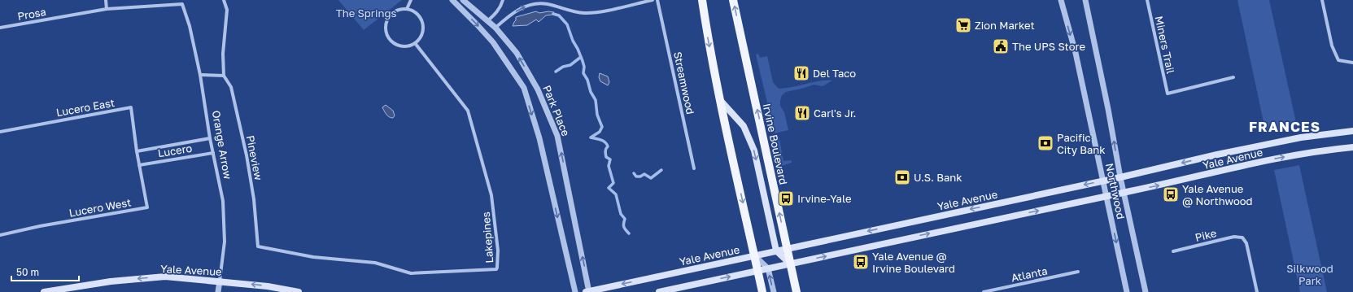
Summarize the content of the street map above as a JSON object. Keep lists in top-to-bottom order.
{
  "streets": {
    "main road": ["Irvine Boulevard", "Yale Avenue"],
    "street": [
      "Prosa",
      "Miners Trail",
      "Streamwood",
      "Lucero East",
      "Park Place",
      "Orange Arrow",
      "Lucero",
      "Pineview",
      "Northwood",
      "Lucero West",
      "Pike",
      "Lakepines",
      "Atlanta"
    ]
  },
  "crossings": [
    ["Prosa", "Orange Arrow"],
    ["Lucero East", "Lucero"],
    ["Lucero East", "Lucero West"],
    ["Park Place", "Yale Avenue"],
    ["Irvine Boulevard", "Yale Avenue"],
    ["Orange Arrow", "Lucero"],
    ["Orange Arrow", "Yale Avenue"],
    ["Lucero", "Lucero West"],
    ["Pineview", "Lakepines"],
    ["Yale Avenue", "Northwood"]
  ],
  "districts": ["FRANCES"],
  "parks": ["The Springs", "Silkwood Park"],
  "places": {
    "supermarket": ["Zion Market"],
    "public building": ["The UPS Store"],
    "restaurant": ["Del Taco", "Carl's Jr."],
    "bank": ["Pacific City Bank", "U.S. Bank"],
    "bus stop": ["Yale Avenue @ Northwood", "Irvine-Yale", "Yale Avenue @ Irvine Boulevard"]
  },
  "scale_bar": "50 m"
}
